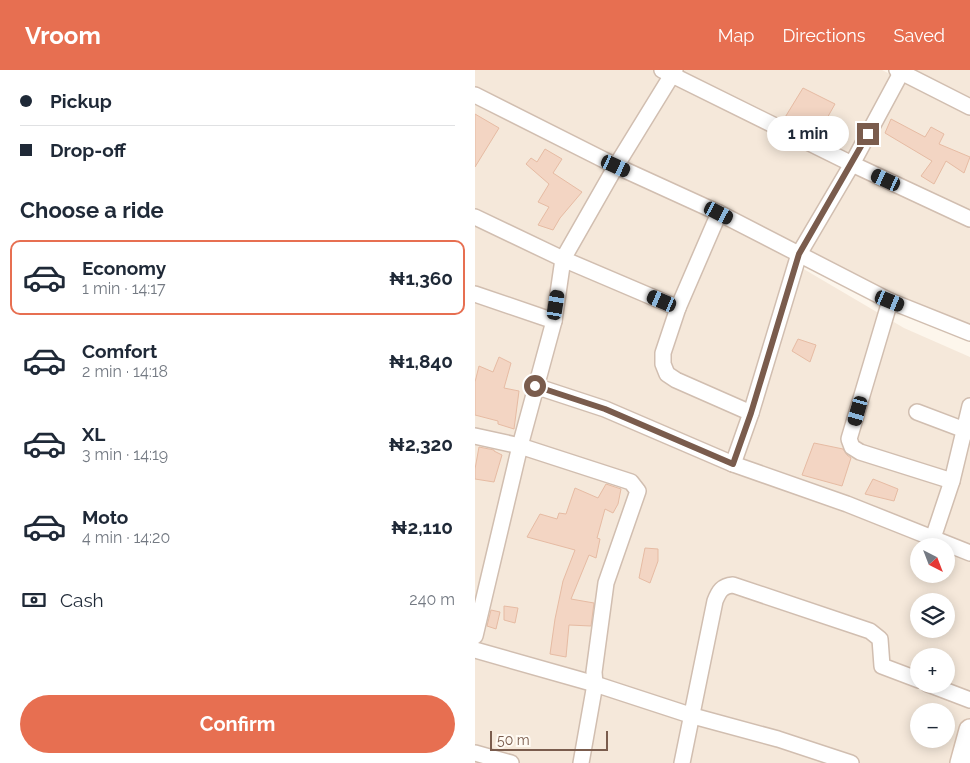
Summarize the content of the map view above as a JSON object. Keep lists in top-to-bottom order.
{
  "scale_bar": "50 m",
  "north": "bottom right",
  "page": {
    "header": "Vroom",
    "nav": ["Map", "Directions", "Saved"],
    "banner": ["Pickup", "Drop-off"],
    "bubble": "1 min",
    "heading": "Choose a ride",
    "list": [
      {
        "name": "Economy",
        "note": "1 min · 14:17",
        "value": "₦1,360"
      },
      {
        "name": "Comfort",
        "note": "2 min · 14:18",
        "value": "₦1,840"
      },
      {
        "name": "XL",
        "note": "3 min · 14:19",
        "value": "₦2,320"
      },
      {
        "name": "Moto",
        "note": "4 min · 14:20",
        "value": "₦2,110"
      }
    ],
    "map_buttons": ["+", "−"],
    "pay": ["Cash", "240 m"],
    "buttons": "Confirm",
    "scale": "50 m"
  }
}
